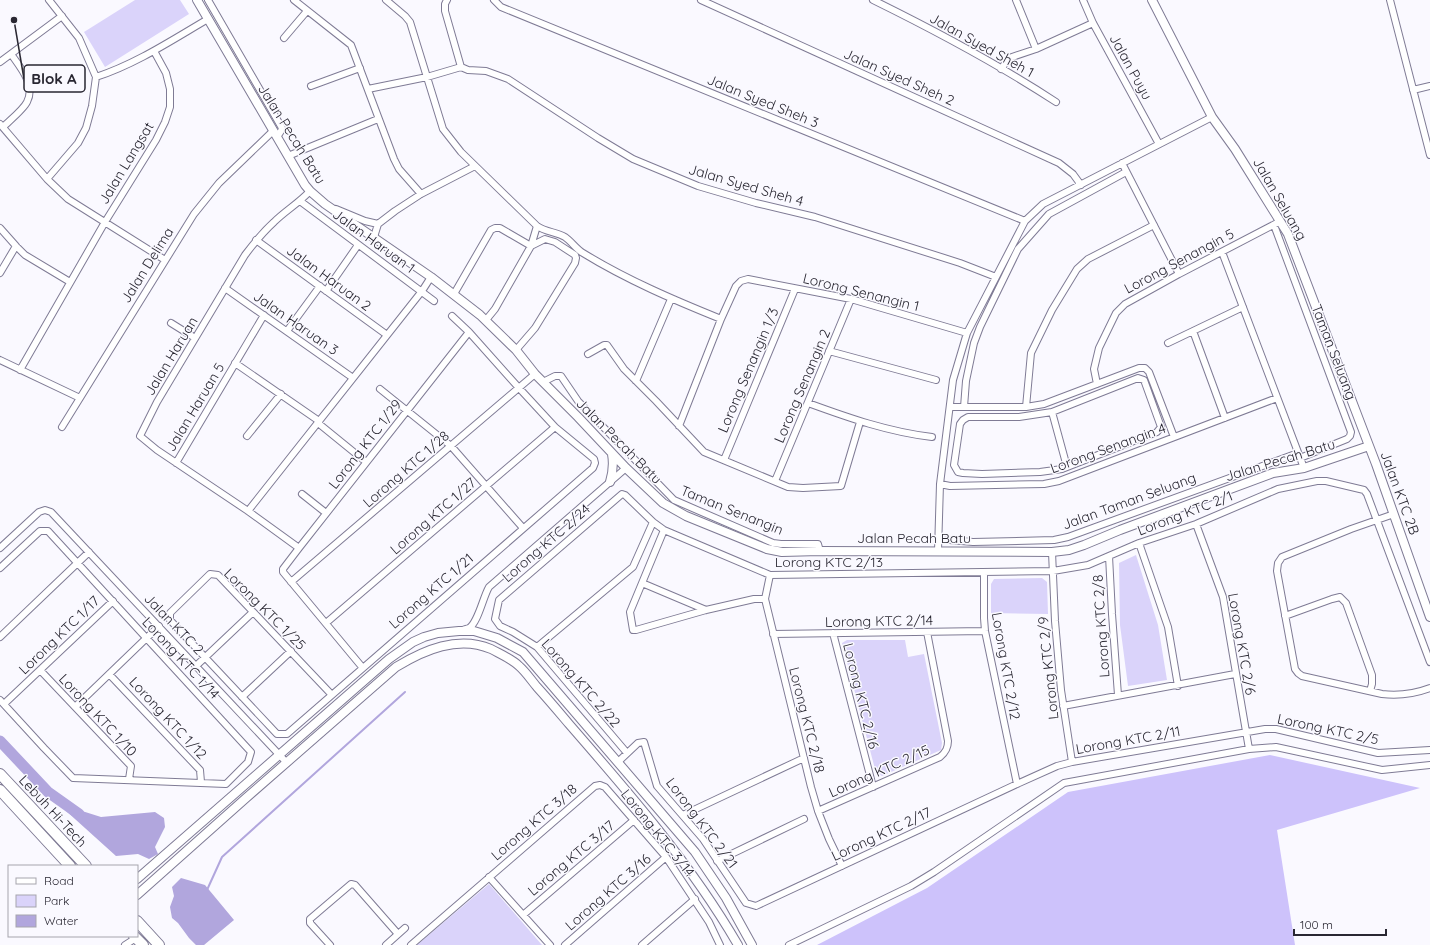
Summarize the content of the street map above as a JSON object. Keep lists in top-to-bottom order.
{
  "streets": {
    "main road": ["Lebuh Hi-Tech"],
    "street": [
      "Jalan Syed Sheh 1",
      "Jalan Puyu",
      "Jalan Syed Sheh 2",
      "Jalan Syed Sheh 3",
      "Jalan Pecah Batu",
      "Jalan Langsat",
      "Jalan Syed Sheh 4",
      "Jalan Seluang",
      "Jalan Haruan 1",
      "Lorong Senangin 5",
      "Jalan Delima",
      "Jalan Haruan 2",
      "Lorong Senangin 1",
      "Jalan Haruan 3",
      "Taman Seluang",
      "Jalan Haruan",
      "Lorong Senangin 1/3",
      "Lorong Senangin 2",
      "Jalan Haruan 5",
      "Lorong KTC 1/29",
      "Lorong Senangin 4",
      "Lorong KTC 1/28",
      "Jalan KTC 2B",
      "Jalan Taman Seluang",
      "Taman Senangin",
      "Lorong KTC 2/1",
      "Lorong KTC 1/27",
      "Lorong KTC 2/24",
      "Lorong KTC 2/13",
      "Lorong KTC 1/21",
      "Lorong KTC 1/25",
      "Lorong KTC 2/14",
      "Jalan KTC 2",
      "Lorong KTC 2/8",
      "Lorong KTC 1/17",
      "Lorong KTC 2/6",
      "Lorong KTC 1/14",
      "Lorong KTC 2/12",
      "Lorong KTC 2/9",
      "Lorong KTC 2/22",
      "Lorong KTC 2/16",
      "Lorong KTC 1/10",
      "Lorong KTC 1/12",
      "Lorong KTC 2/18",
      "Lorong KTC 2/5",
      "Lorong KTC 2/11",
      "Lorong KTC 2/15",
      "Lorong KTC 3/18",
      "Lorong KTC 2/21",
      "Lorong KTC 3/14",
      "Lorong KTC 2/17",
      "Lorong KTC 3/17",
      "Lorong KTC 3/16"
    ]
  },
  "crossings": [
    ["Jalan Pecah Batu", "Jalan Seluang"],
    ["Jalan Pecah Batu", "Jalan Delima"],
    ["Jalan Pecah Batu", "Jalan Haruan"],
    ["Jalan Pecah Batu", "Lorong KTC 1/28"],
    ["Jalan Pecah Batu", "Jalan KTC 2B"],
    ["Jalan Pecah Batu", "Taman Senangin"],
    ["Jalan Pecah Batu", "Lorong KTC 2/9"],
    ["Jalan Seluang", "Lorong Senangin 5"],
    ["Jalan Seluang", "Taman Seluang"],
    ["Jalan Seluang", "Jalan KTC 2B"],
    ["Jalan Haruan 1", "Jalan Haruan"],
    ["Lorong Senangin 5", "Taman Seluang"],
    ["Jalan Haruan 2", "Jalan Haruan"],
    ["Lorong Senangin 1", "Lorong Senangin 1/3"],
    ["Lorong Senangin 1", "Lorong Senangin 2"],
    ["Jalan Haruan 3", "Jalan Haruan"],
    ["Jalan Haruan 3", "Jalan Haruan 5"],
    ["Taman Seluang", "Jalan Taman Seluang"],
    ["Jalan Haruan", "Jalan Haruan 5"],
    ["Jalan Haruan", "Lorong KTC 1/29"],
    ["Jalan Haruan 5", "Lorong KTC 1/29"],
    ["Lorong KTC 1/29", "Lorong KTC 1/28"],
    ["Lorong KTC 1/29", "Lorong KTC 1/21"],
    ["Lorong KTC 1/28", "Lorong KTC 1/21"],
    ["Lorong KTC 2/1", "Lorong KTC 2/8"],
    ["Lorong KTC 2/1", "Lorong KTC 2/6"],
    ["Lorong KTC 2/1", "Lorong KTC 2/9"],
    ["Lorong KTC 1/27", "Lorong KTC 1/21"],
    ["Lorong KTC 2/24", "Lorong KTC 2/13"],
    ["Lorong KTC 2/24", "Lorong KTC 2/22"],
    ["Lorong KTC 2/13", "Lorong KTC 2/12"],
    ["Lorong KTC 2/13", "Lorong KTC 2/18"],
    ["Lorong KTC 1/21", "Lorong KTC 1/25"],
    ["Lorong KTC 2/14", "Lorong KTC 2/12"],
    ["Lorong KTC 2/14", "Lorong KTC 2/16"],
    ["Lorong KTC 2/14", "Lorong KTC 2/18"],
    ["Lorong KTC 2/14", "Lorong KTC 2/15"],
    ["Lorong KTC 1/17", "Lorong KTC 1/14"],
    ["Lorong KTC 1/17", "Lorong KTC 1/10"],
    ["Lorong KTC 2/6", "Lorong KTC 2/5"],
    ["Lorong KTC 2/6", "Lorong KTC 2/11"],
    ["Lorong KTC 1/14", "Lorong KTC 1/12"],
    ["Lorong KTC 2/12", "Lorong KTC 2/11"],
    ["Lorong KTC 2/12", "Lorong KTC 2/17"],
    ["Lorong KTC 2/9", "Lorong KTC 2/11"],
    ["Lorong KTC 2/22", "Lorong KTC 2/21"],
    ["Lorong KTC 2/16", "Lorong KTC 2/15"],
    ["Lorong KTC 2/18", "Lorong KTC 2/15"],
    ["Lorong KTC 2/18", "Lorong KTC 2/17"],
    ["Lorong KTC 2/5", "Lorong KTC 2/11"],
    ["Lorong KTC 2/11", "Lorong KTC 2/17"],
    ["Lorong KTC 3/18", "Lorong KTC 3/14"],
    ["Lorong KTC 2/21", "Lorong KTC 2/17"],
    ["Lorong KTC 3/14", "Lorong KTC 3/17"],
    ["Lorong KTC 3/14", "Lorong KTC 3/16"]
  ],
  "places": ["Blok A"],
  "legend": ["Road", "Park", "Water"],
  "scale_bar": "100 m"
}
